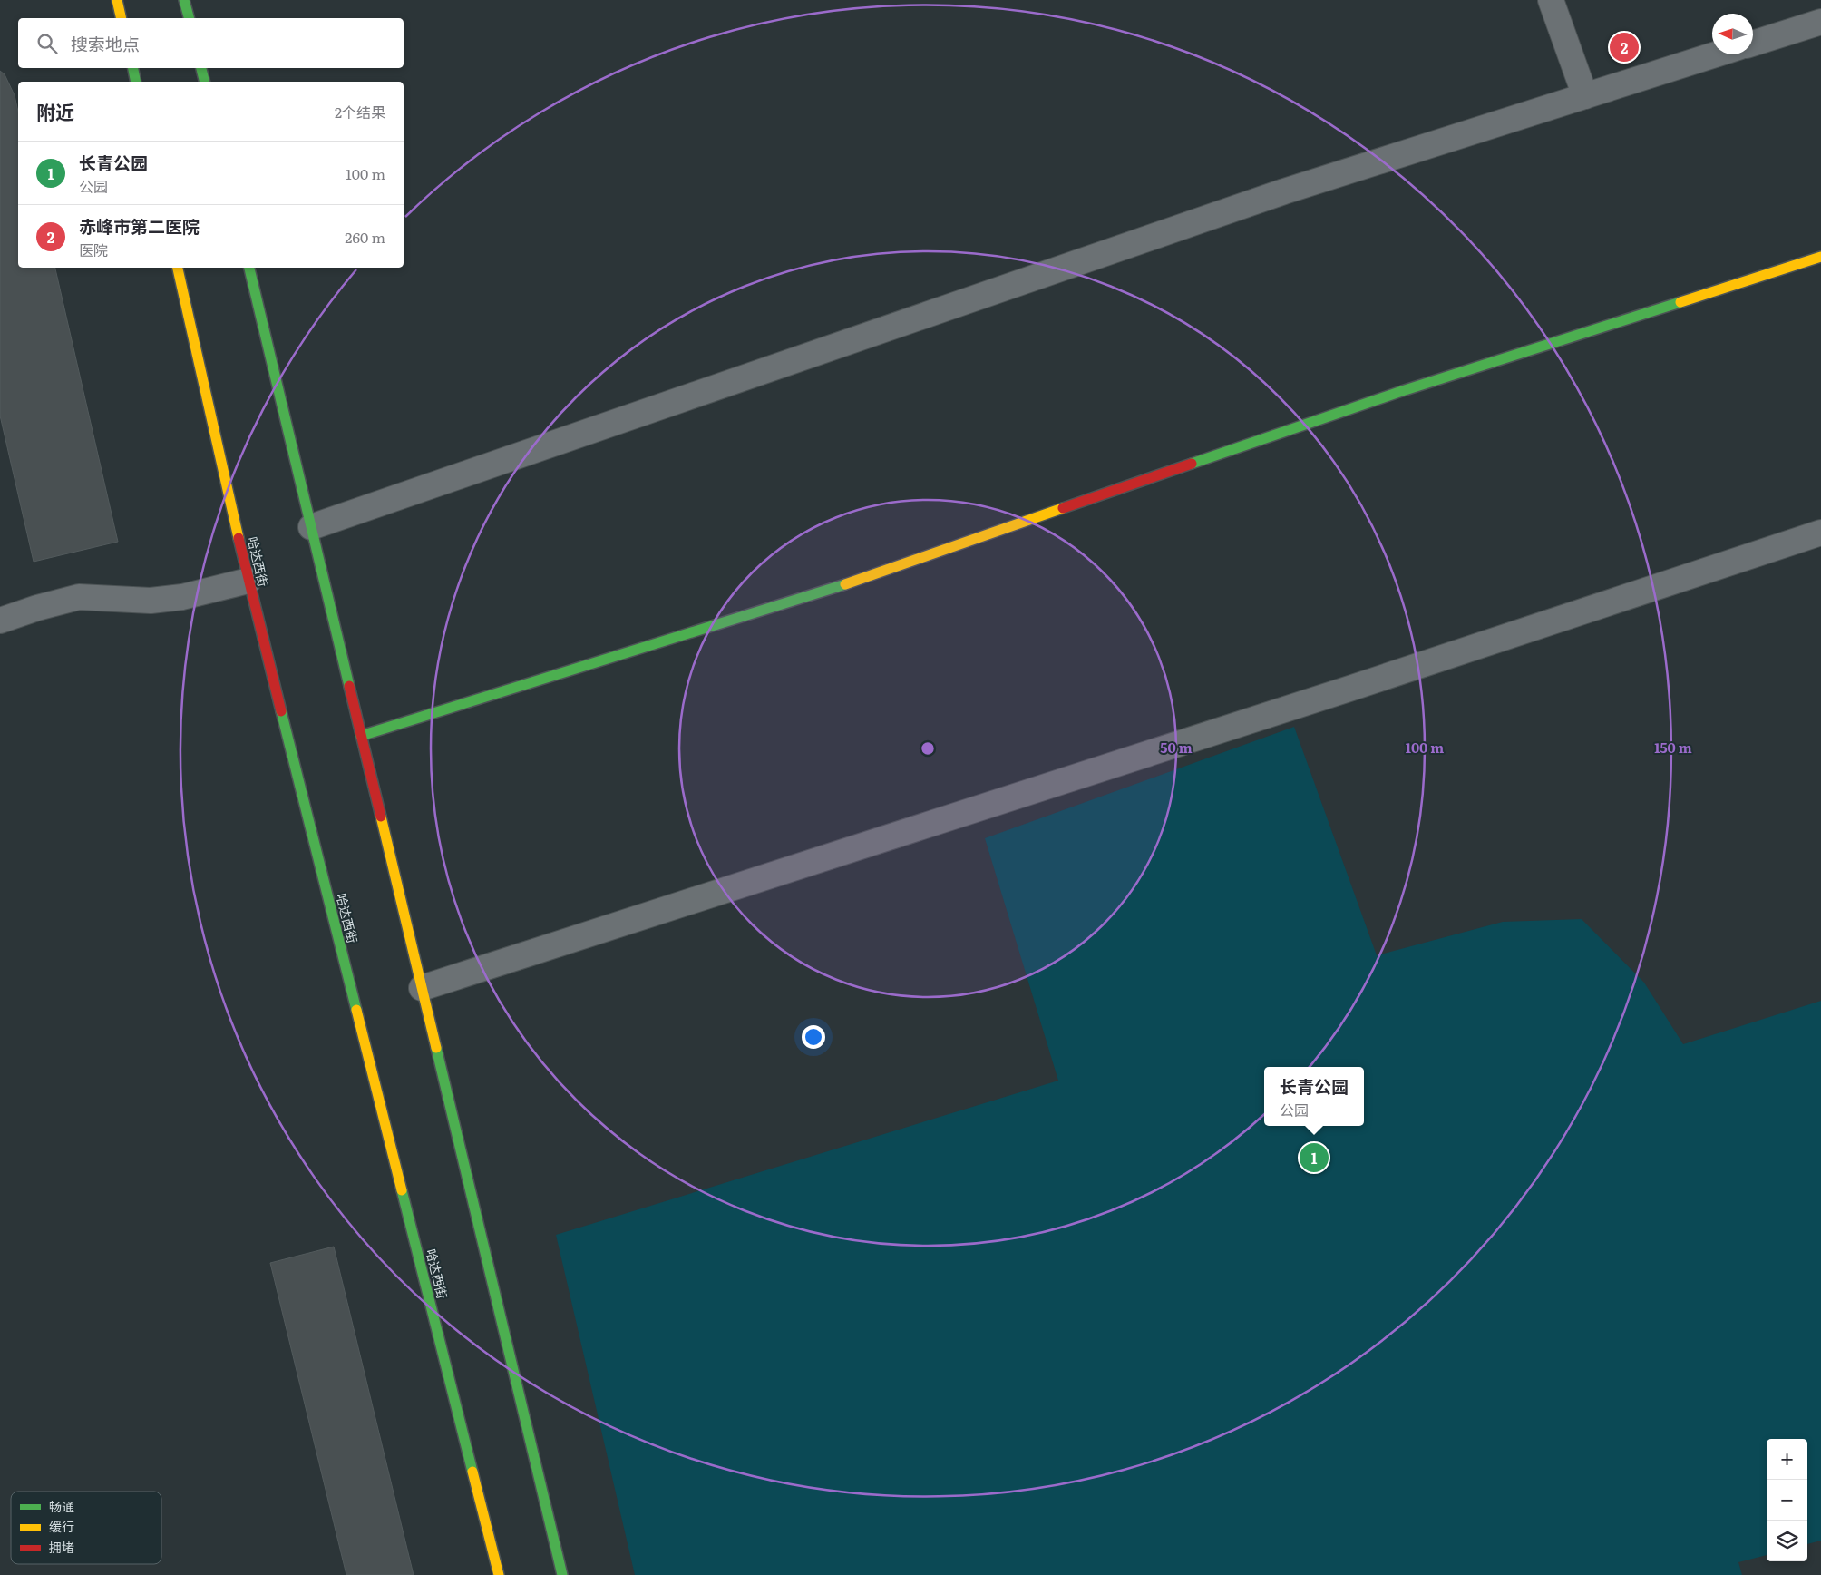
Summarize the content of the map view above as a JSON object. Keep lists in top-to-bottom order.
{
  "streets": {
    "main road": ["哈达西街"]
  },
  "legend": ["畅通", "缓行", "拥堵"],
  "north": "left",
  "page": {
    "search": "搜索地点",
    "pins": ["2", "1"],
    "heading": ["附近", "2个结果"],
    "list": [
      {
        "mark": "1",
        "name": "长青公园",
        "note": "公园",
        "value": "100 m"
      },
      {
        "mark": "2",
        "name": "赤峰市第二医院",
        "note": "医院",
        "value": "260 m"
      }
    ],
    "popup": ["长青公园", "公园"],
    "map_buttons": ["+", "−"]
  },
  "rings": ["50 m", "100 m", "150 m"]
}
